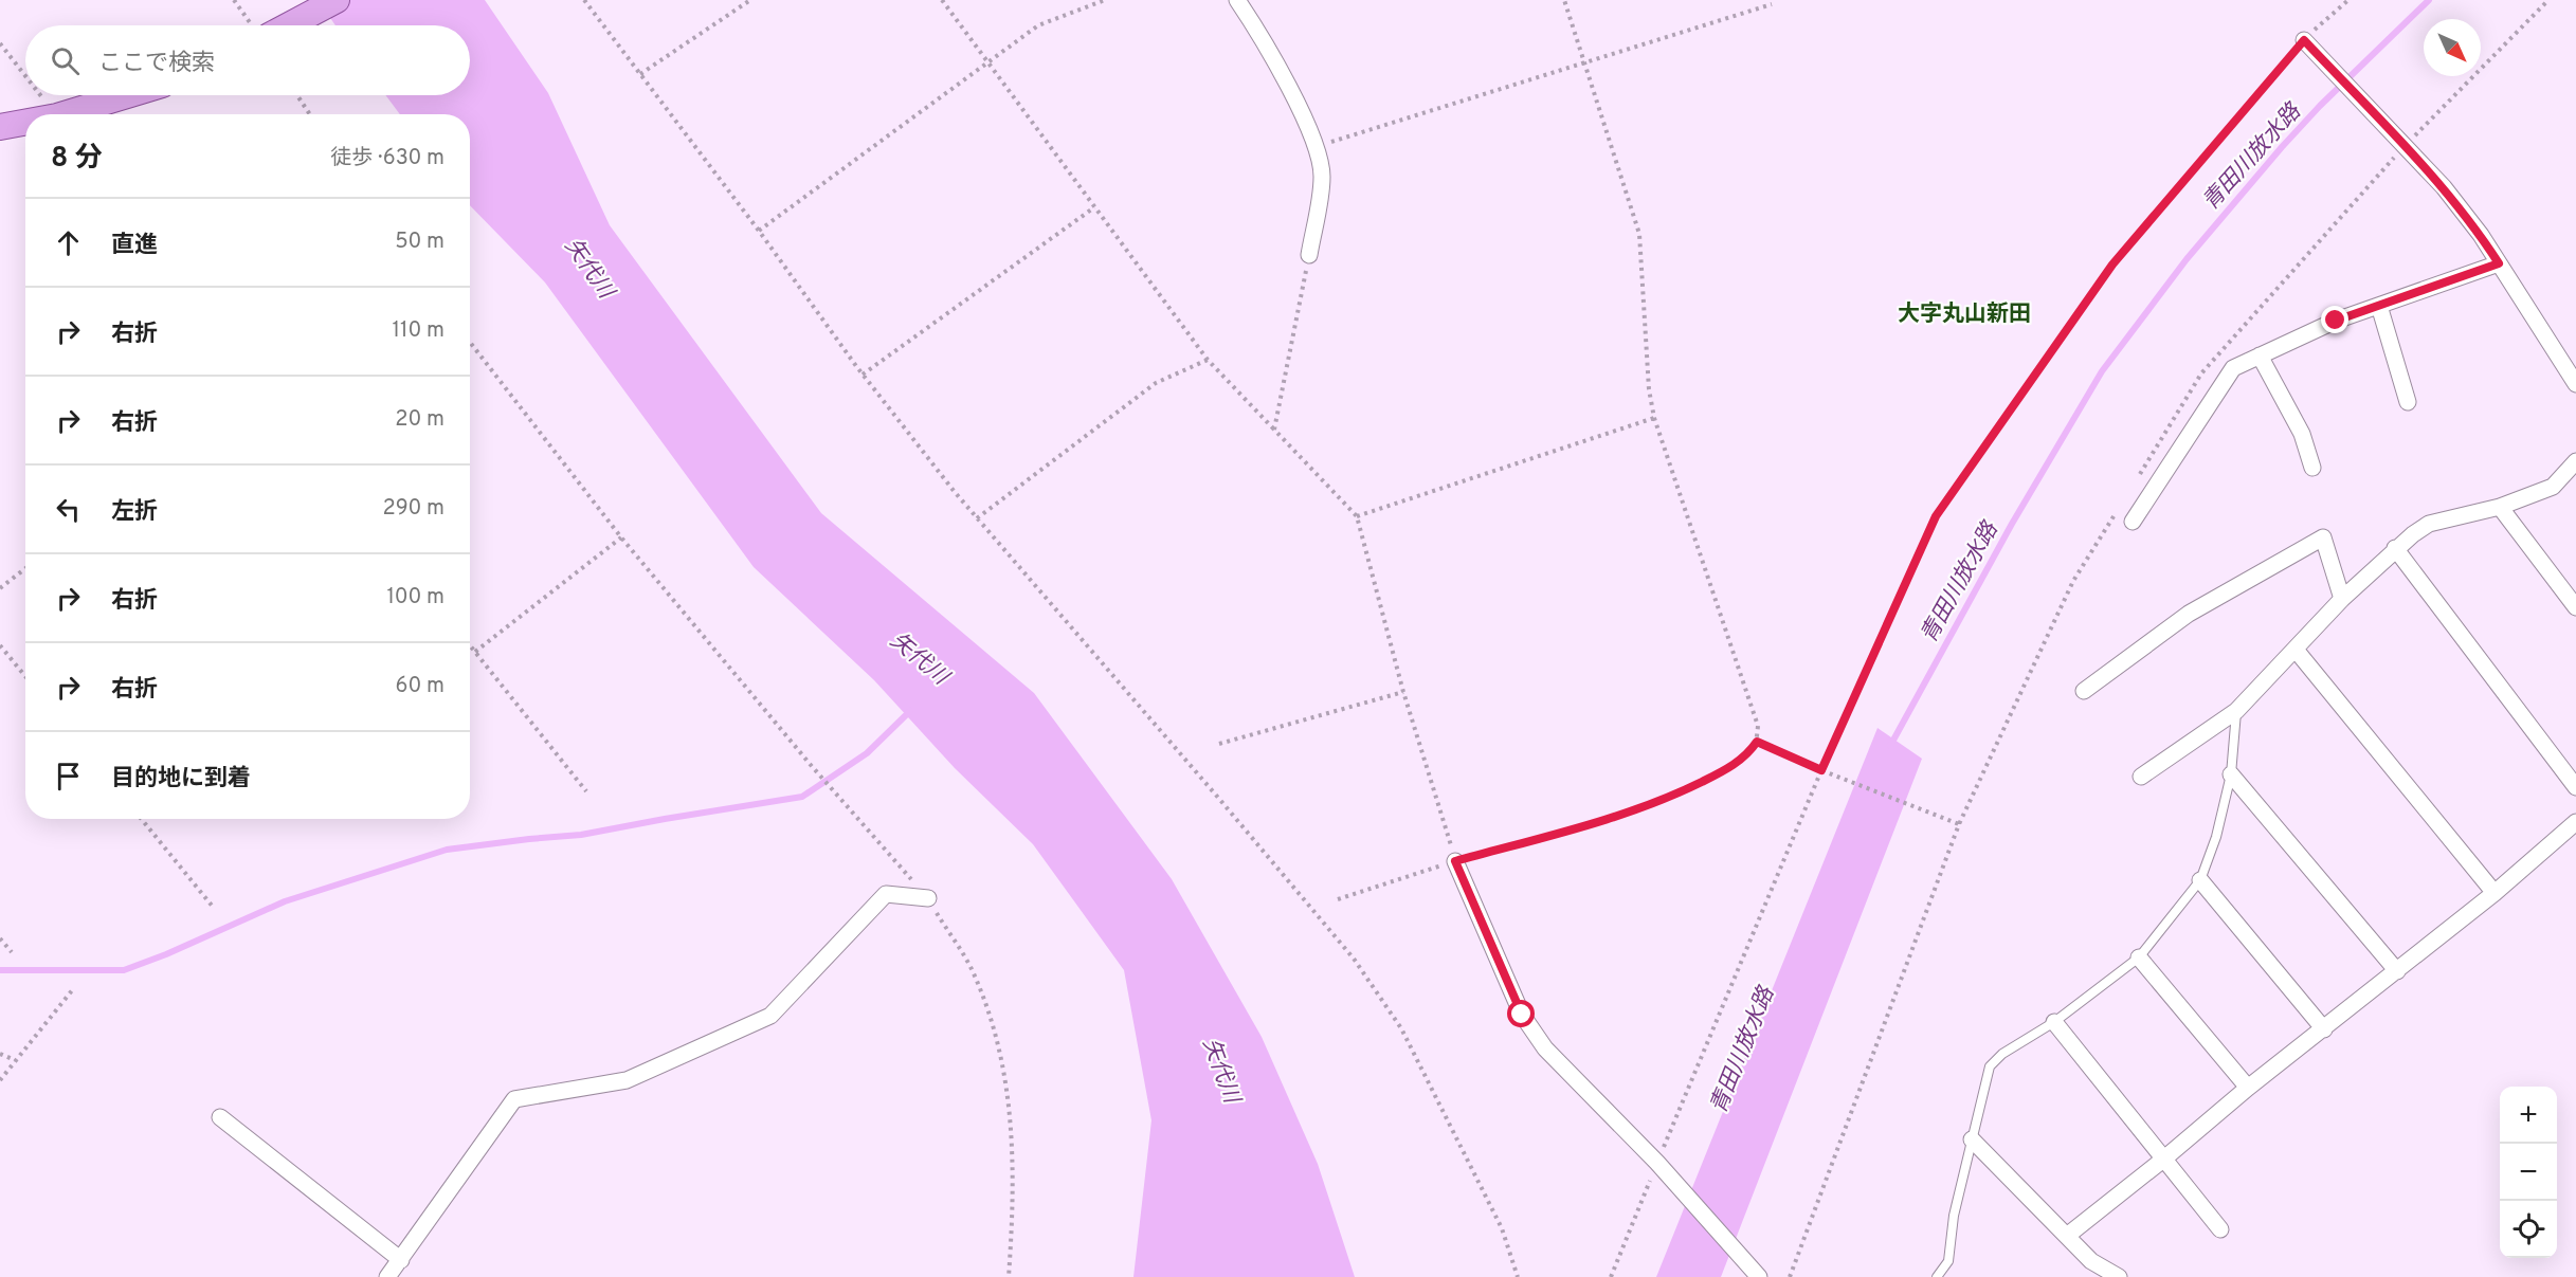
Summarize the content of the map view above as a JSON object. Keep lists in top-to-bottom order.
{
  "districts": ["大字丸山新田"],
  "water": ["青田川放水路", "矢代川"],
  "north": "bottom right",
  "page": {
    "search": "ここで検索",
    "heading": ["8 分", "徒歩 · 630 m"],
    "list": [
      ["直進", "50 m"],
      ["右折", "110 m"],
      ["右折", "20 m"],
      ["左折", "290 m"],
      ["右折", "100 m"],
      ["右折", "60 m"],
      "目的地に到着"
    ],
    "map_buttons": ["+", "−"]
  }
}
